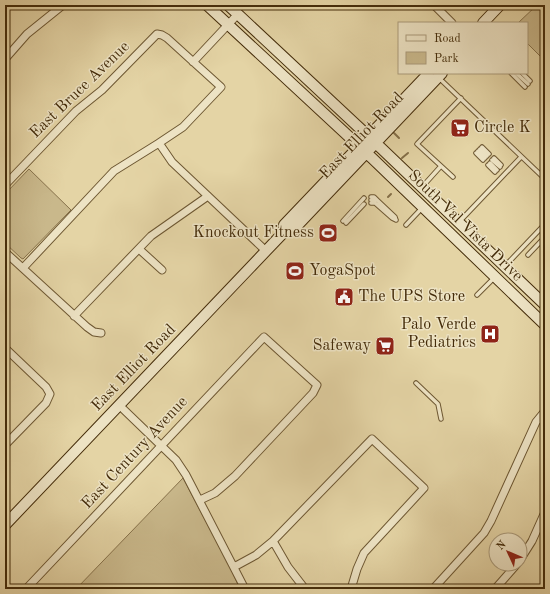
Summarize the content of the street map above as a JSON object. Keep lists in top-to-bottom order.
{
  "streets": {
    "main road": ["East Elliot Road", "South Val Vista Drive"],
    "street": ["East Bruce Avenue", "East Century Avenue"]
  },
  "crossings": [
    ["East Elliot Road", "South Val Vista Drive"]
  ],
  "places": {
    "supermarket": ["Circle K", "Safeway"],
    "sports": ["Knockout Fitness", "YogaSpot"],
    "public building": ["The UPS Store"],
    "hospital": ["Palo Verde Pediatrics"]
  },
  "legend": ["Road", "Park"],
  "north": "top left"
}
